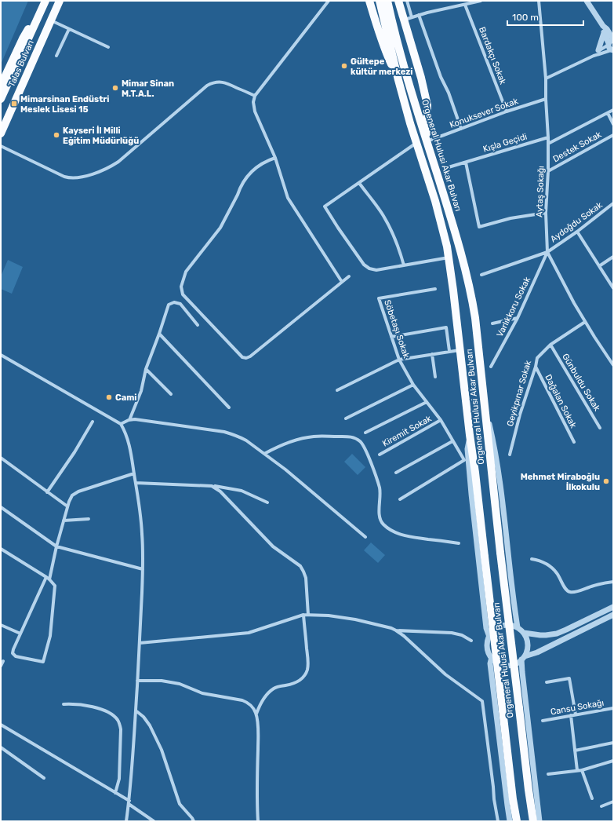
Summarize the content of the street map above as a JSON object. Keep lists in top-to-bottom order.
{
  "streets": {
    "main road": ["Talas Bulvarı", "Orgeneral Hulusi Akar Bulvarı"],
    "street": [
      "Bardakçı Sokak",
      "Konuksever Sokak",
      "Kışla Geçidi",
      "Destek Sokak",
      "Aytaş Sokağı",
      "Aydoğdu Sokak",
      "Varlıkkoru Sokak",
      "Söbetaşı Sokak",
      "Günbuldu Sokak",
      "Geyikpınar Sokak",
      "Dağalan Sokak",
      "Kiremit Sokak",
      "Cansu Sokağı"
    ]
  },
  "crossings": [
    ["Bardakçı Sokak", "Konuksever Sokak"],
    ["Konuksever Sokak", "Orgeneral Hulusi Akar Bulvarı"],
    ["Konuksever Sokak", "Aytaş Sokağı"],
    ["Kışla Geçidi", "Aytaş Sokağı"],
    ["Destek Sokak", "Aytaş Sokağı"],
    ["Aytaş Sokağı", "Aydoğdu Sokak"],
    ["Aytaş Sokağı", "Varlıkkoru Sokak"],
    ["Aytaş Sokağı", "Geyikpınar Sokak"],
    ["Aydoğdu Sokak", "Varlıkkoru Sokak"],
    ["Söbetaşı Sokak", "Kiremit Sokak"],
    ["Günbuldu Sokak", "Geyikpınar Sokak"],
    ["Geyikpınar Sokak", "Dağalan Sokak"]
  ],
  "places": {
    "other": [
      "Gültepe kültür merkezi",
      "Mimar Sinan M.T.A.L.",
      "Kayseri İl Milli Eğitim Müdürlüğü",
      "Cami",
      "Mehmet Miraboğlu İlkokulu"
    ],
    "transit": ["Mimarsinan Endüstri Meslek Lisesi 15"]
  },
  "scale_bar": "100 m"
}
